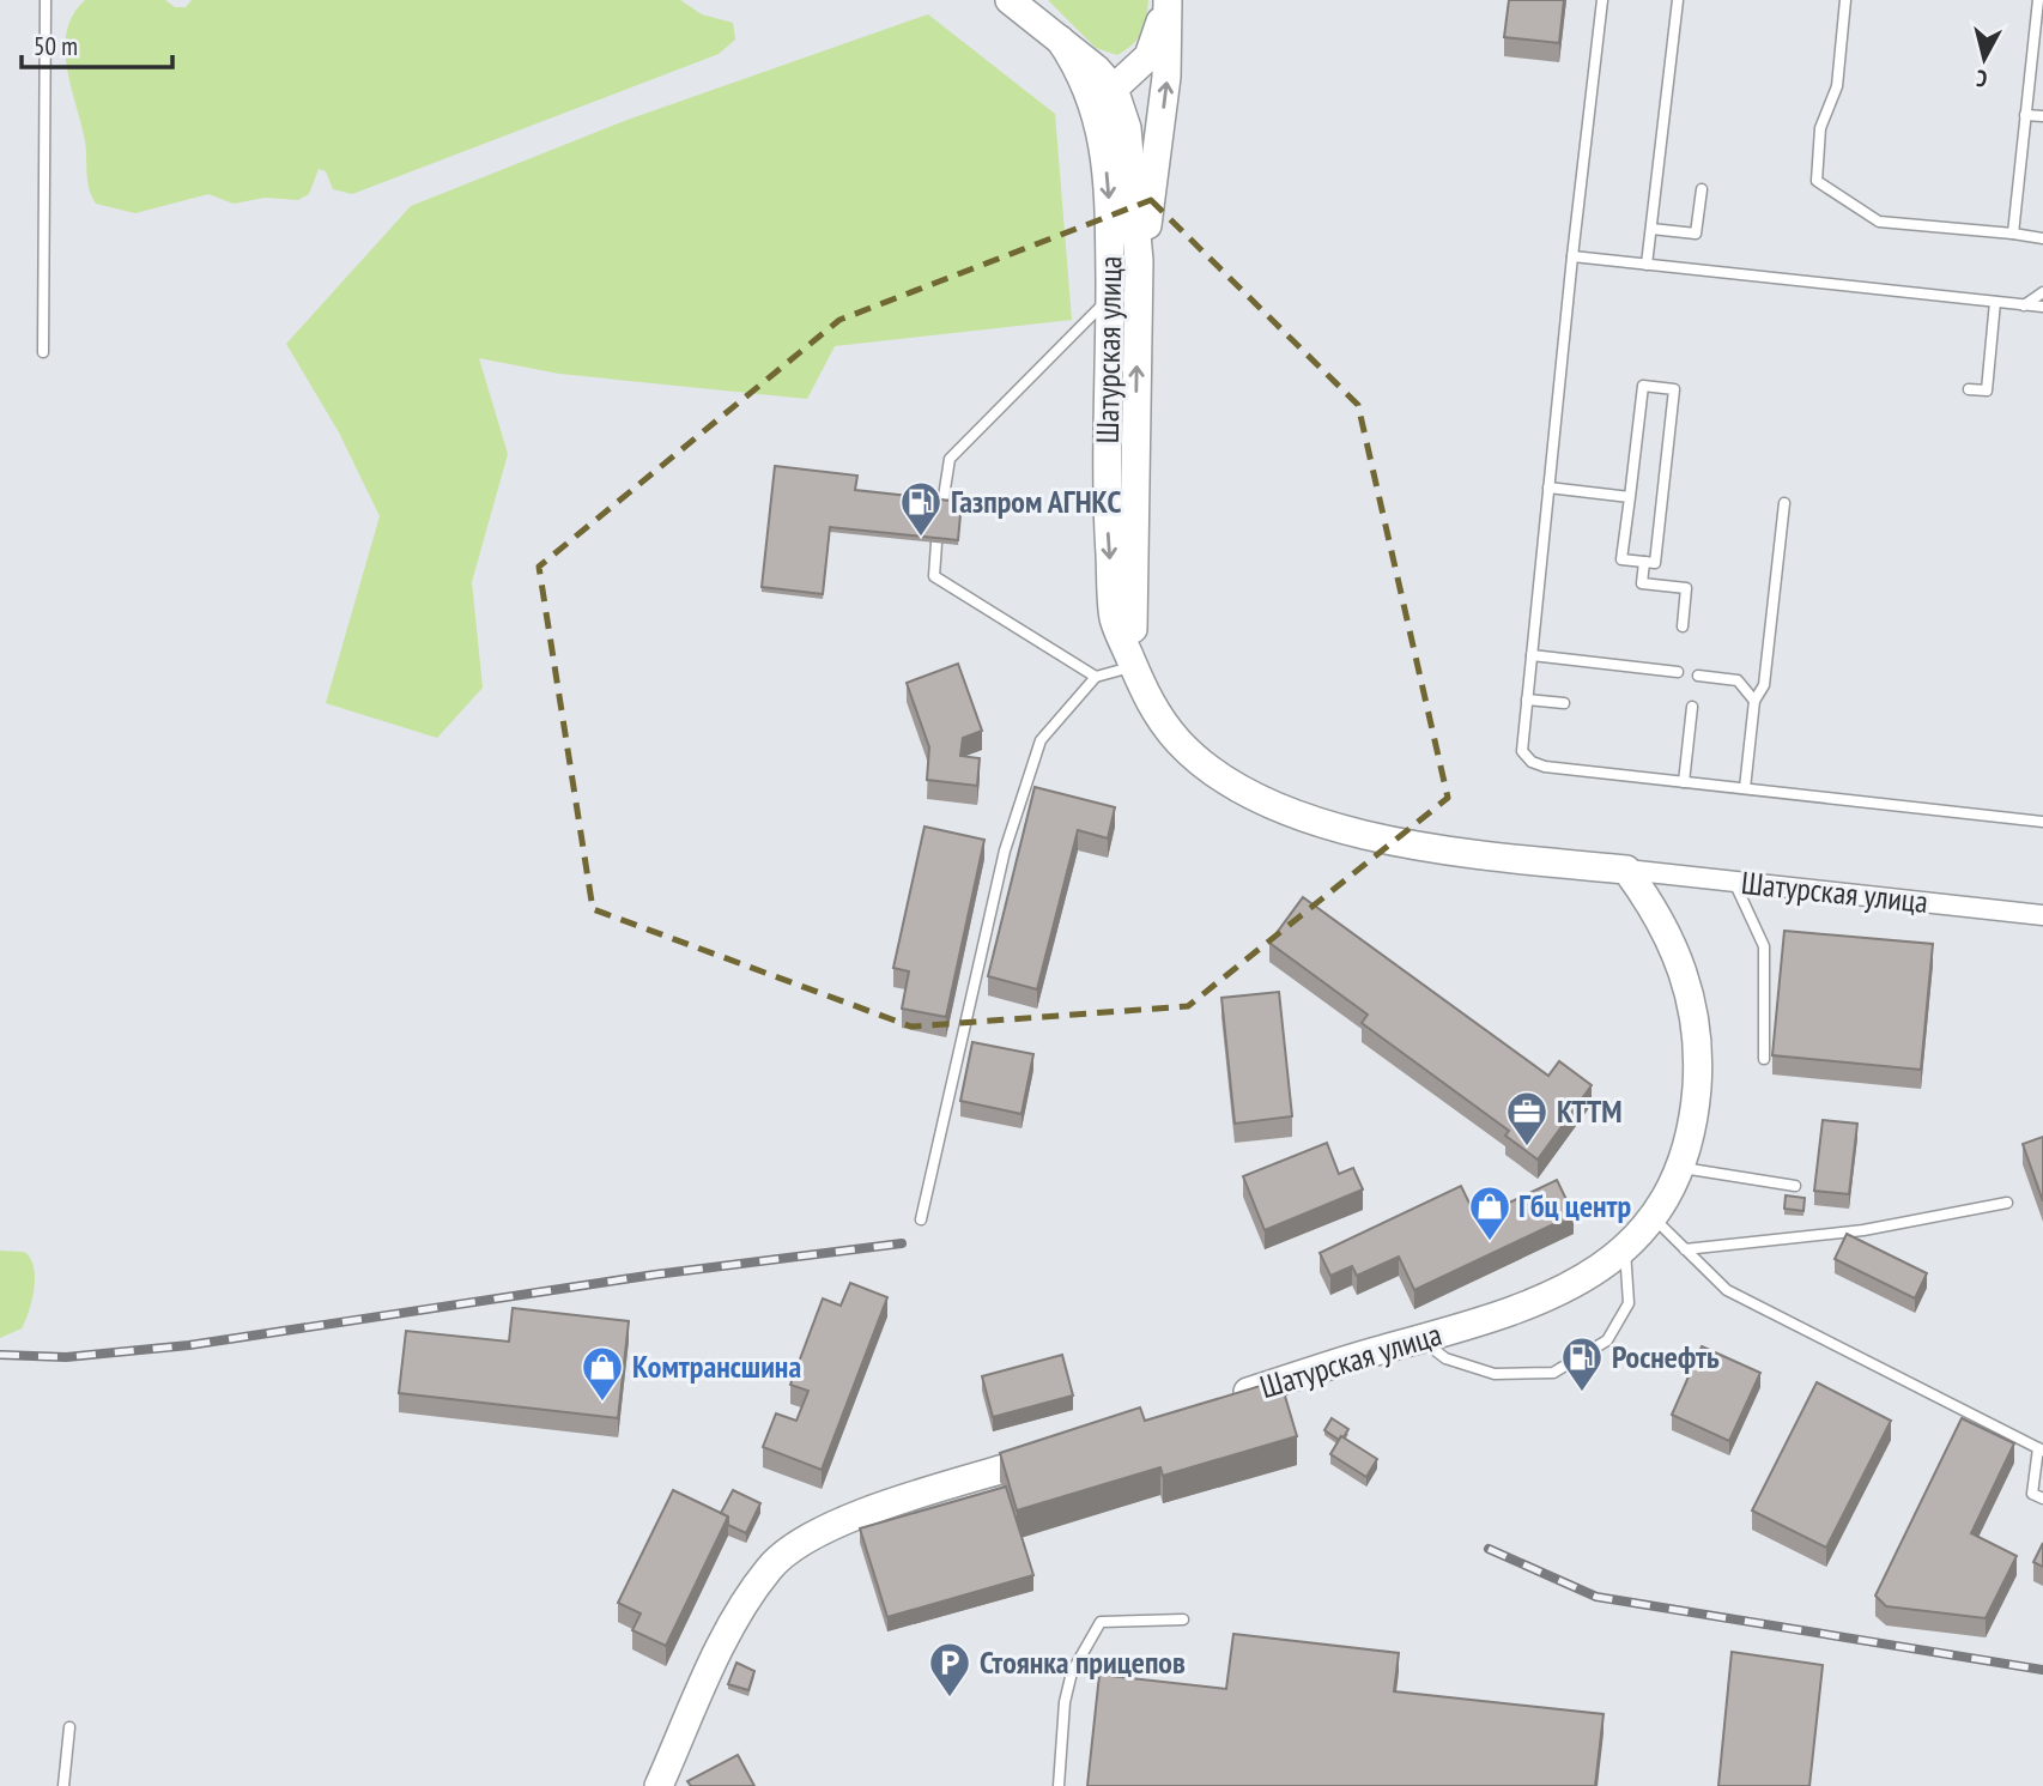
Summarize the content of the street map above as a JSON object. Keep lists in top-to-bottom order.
{
  "streets": {
    "main road": ["Шатурская улица"]
  },
  "places": {
    "fuel station": ["Газпром АГНКС", "Роснефть"],
    "office": ["КТТМ"],
    "shop": ["Гбц центр", "Комтрансшина"],
    "parking": ["Стоянка прицепов"]
  },
  "scale_bar": "50 m",
  "north": "bottom"
}
